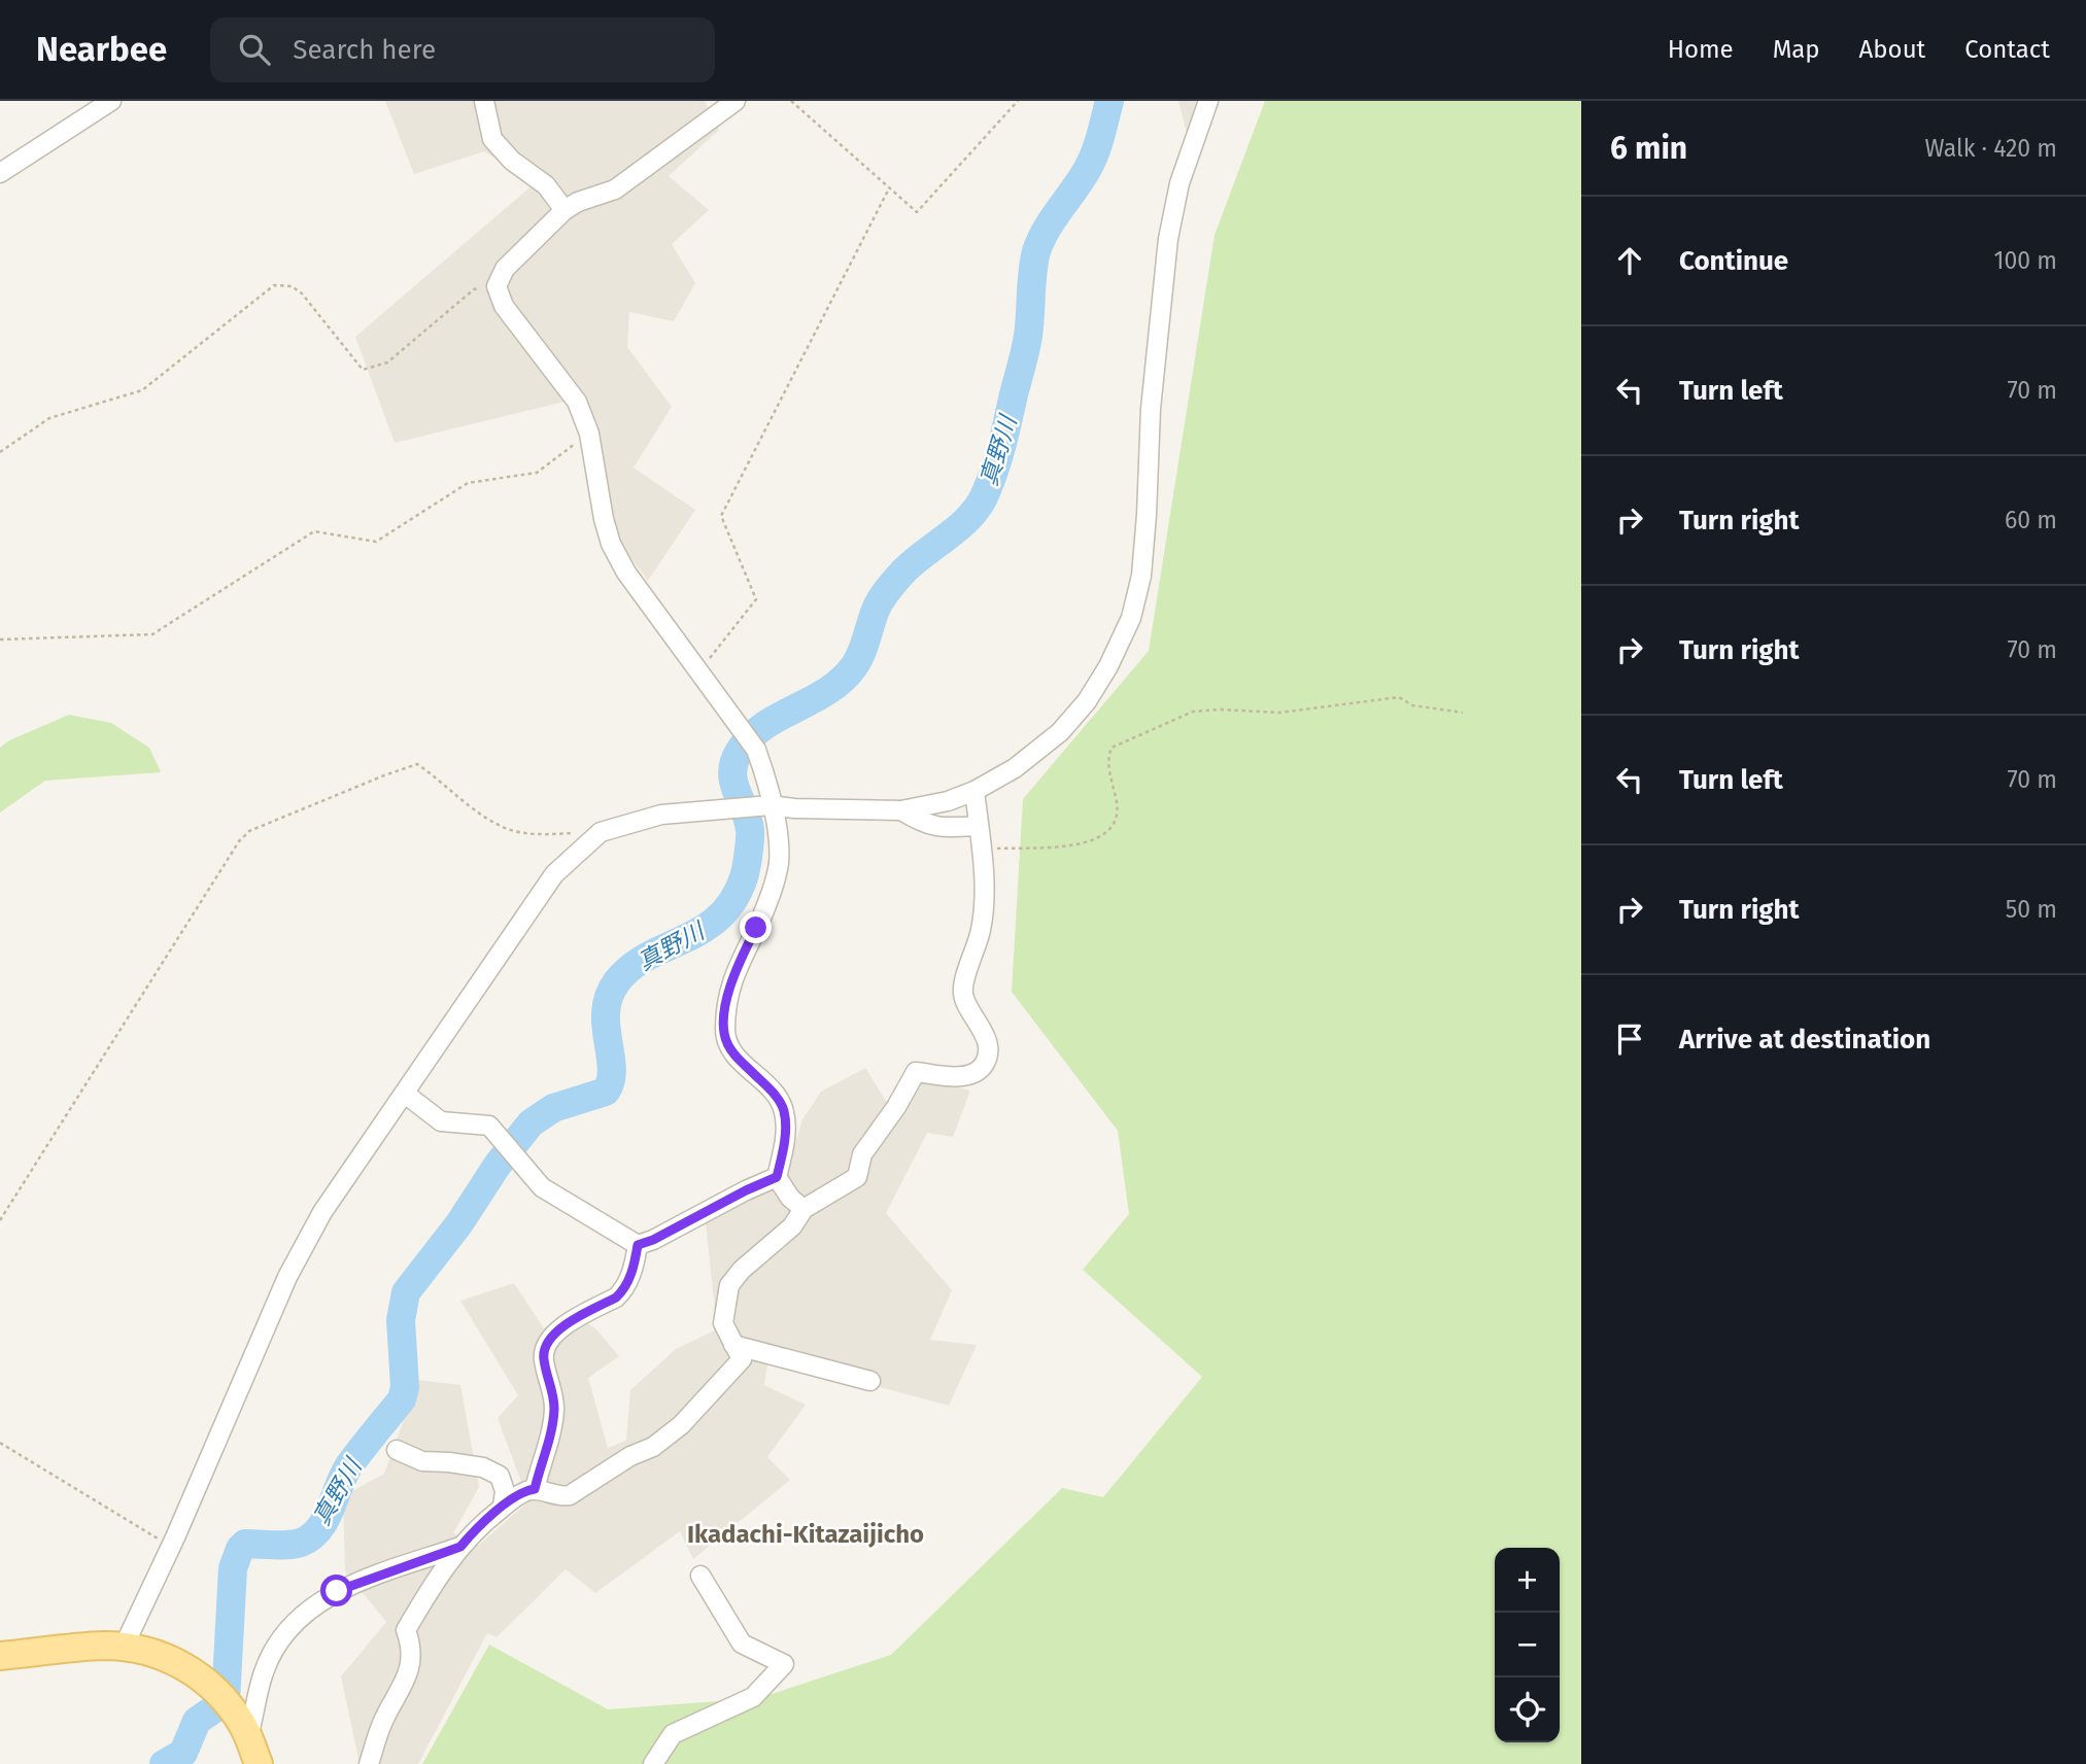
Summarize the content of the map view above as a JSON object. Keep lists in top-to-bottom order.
{
  "districts": ["Ikadachi-Kitazaijicho"],
  "water": ["真野川"],
  "page": {
    "header": "Nearbee",
    "search": "Search here",
    "nav": [
      "Home",
      "Map",
      "About",
      "Contact"
    ],
    "heading": ["6 min", "Walk · 420 m"],
    "list": [
      ["Continue", "100 m"],
      ["Turn left", "70 m"],
      ["Turn right", "60 m"],
      ["Turn right", "70 m"],
      ["Turn left", "70 m"],
      ["Turn right", "50 m"],
      "Arrive at destination"
    ],
    "map_buttons": ["+", "−"]
  }
}
